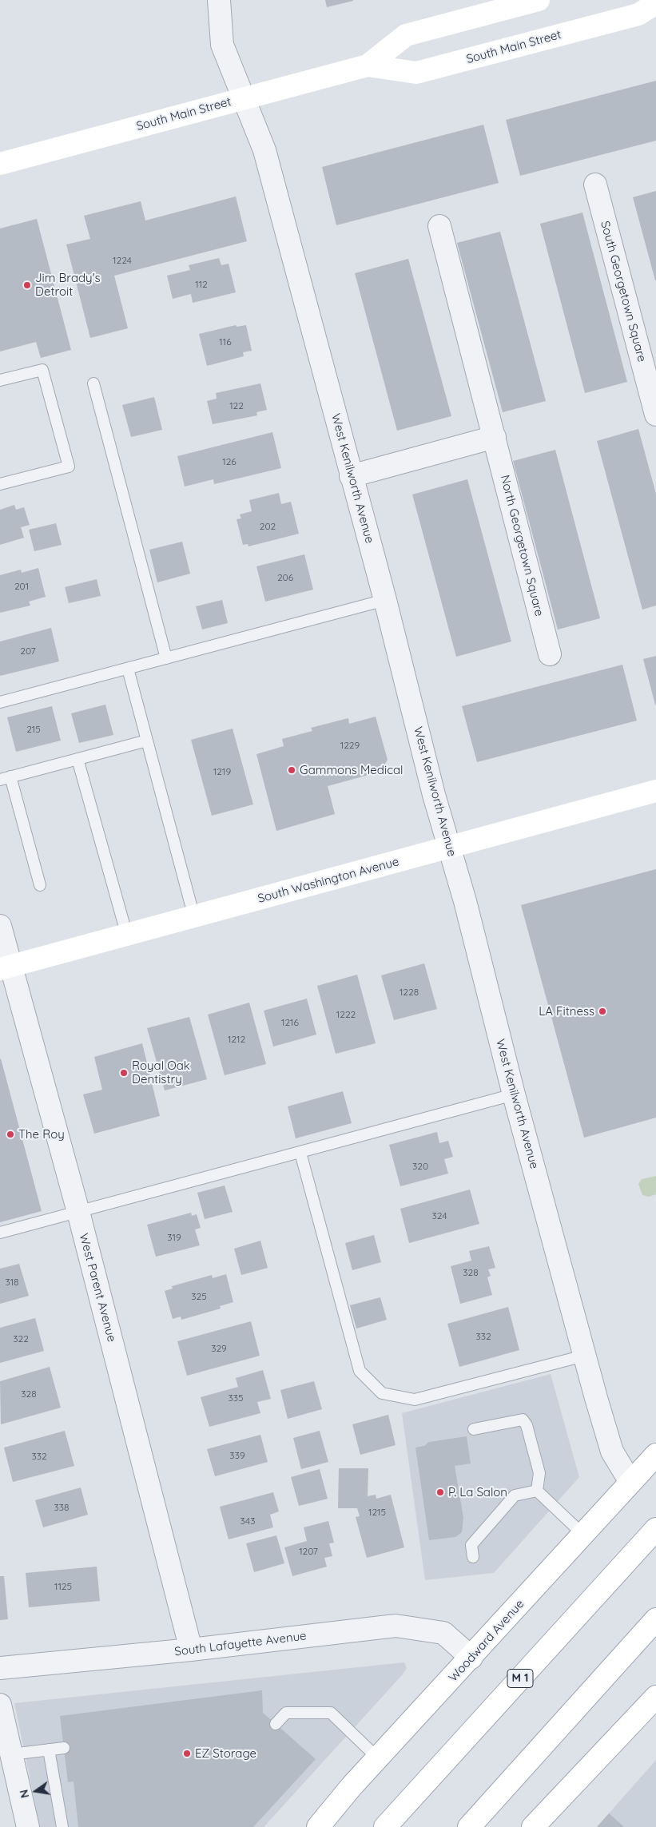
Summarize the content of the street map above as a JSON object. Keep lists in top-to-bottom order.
{
  "streets": {
    "main road": [
      "South Main Street",
      "South Washington Avenue",
      "Woodward Avenue",
      "M 1"
    ],
    "street": [
      "South Georgetown Square",
      "West Kenilworth Avenue",
      "North Georgetown Square",
      "West Parent Avenue",
      "South Lafayette Avenue"
    ]
  },
  "crossings": [
    ["South Main Street", "West Kenilworth Avenue"],
    ["West Kenilworth Avenue", "South Washington Avenue"],
    ["West Kenilworth Avenue", "Woodward Avenue"],
    ["South Washington Avenue", "West Parent Avenue"],
    ["West Parent Avenue", "South Lafayette Avenue"],
    ["Woodward Avenue", "South Lafayette Avenue"]
  ],
  "places": [
    "Jim Brady's Detroit",
    "Gammons Medical",
    "LA Fitness",
    "Royal Oak Dentistry",
    "The Roy",
    "P. La Salon",
    "EZ Storage"
  ],
  "house_numbers": [
    "1224",
    "112",
    "116",
    "122",
    "126",
    "202",
    "206",
    "201",
    "207",
    "215",
    "1229",
    "1219",
    "1228",
    "1222",
    "1216",
    "1212",
    "320",
    "324",
    "319",
    "328",
    "318",
    "325",
    "332",
    "322",
    "329",
    "328",
    "335",
    "339",
    "332",
    "338",
    "1215",
    "343",
    "1207",
    "1125"
  ],
  "north": "left"
}
